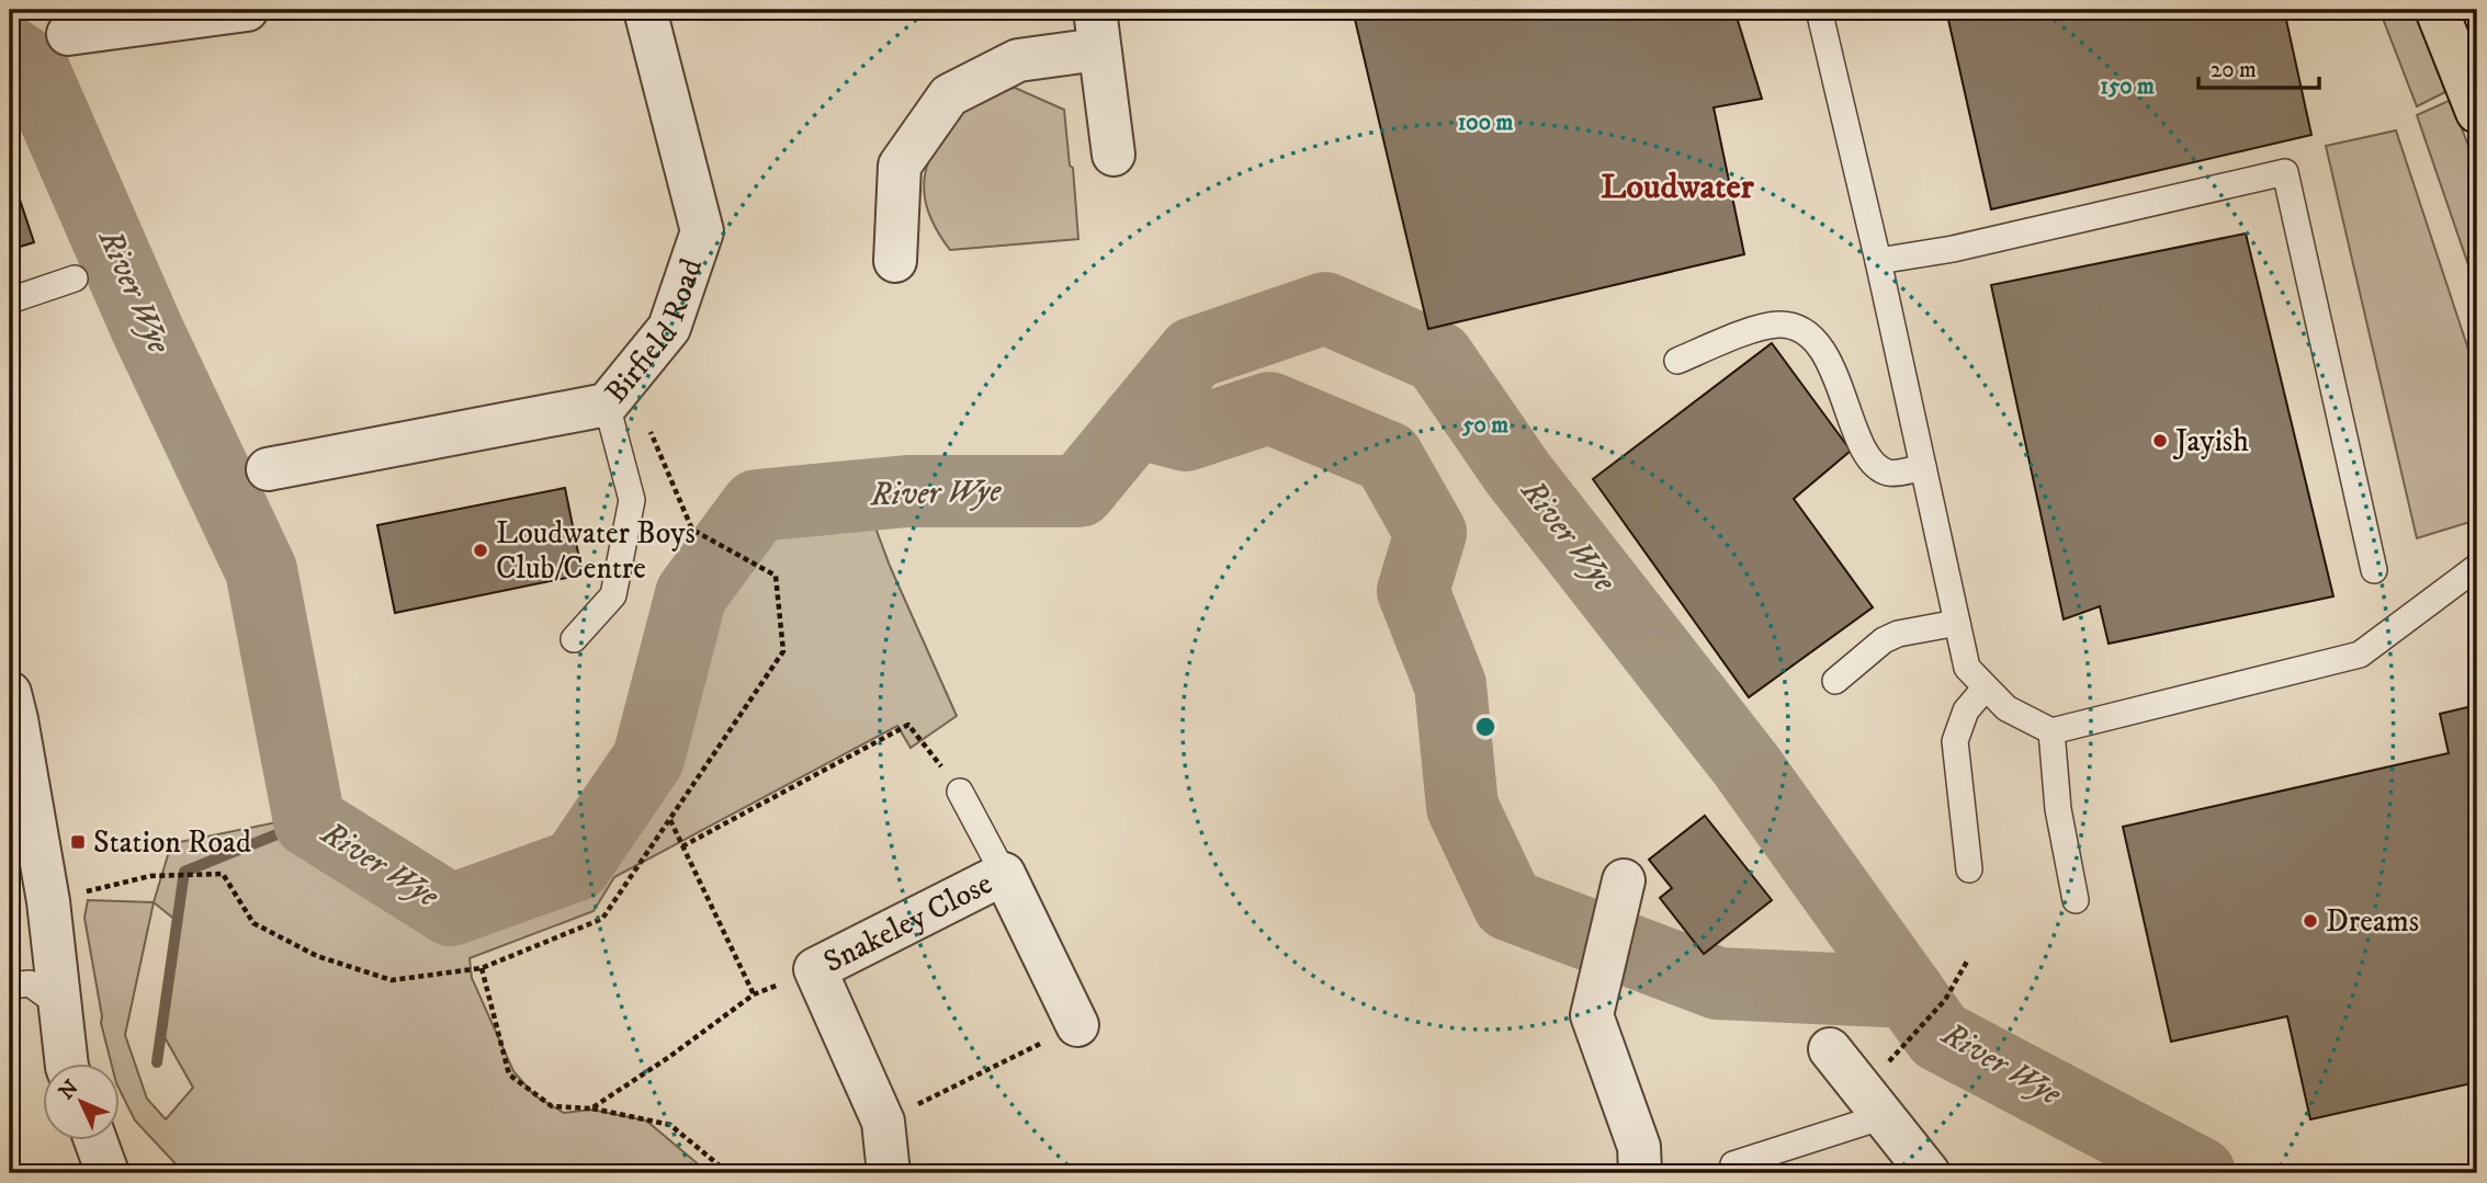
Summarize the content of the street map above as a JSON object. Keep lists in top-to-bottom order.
{
  "streets": {
    "street": ["Birfield Road", "Snakeley Close"]
  },
  "districts": ["Loudwater"],
  "water": ["River Wye"],
  "places": {
    "other": ["Jayish", "Loudwater Boys Club/Centre", "Dreams"],
    "transit": ["Station Road"]
  },
  "scale_bar": "20 m",
  "north": "top left",
  "rings": ["150 m", "100 m", "50 m"]
}
